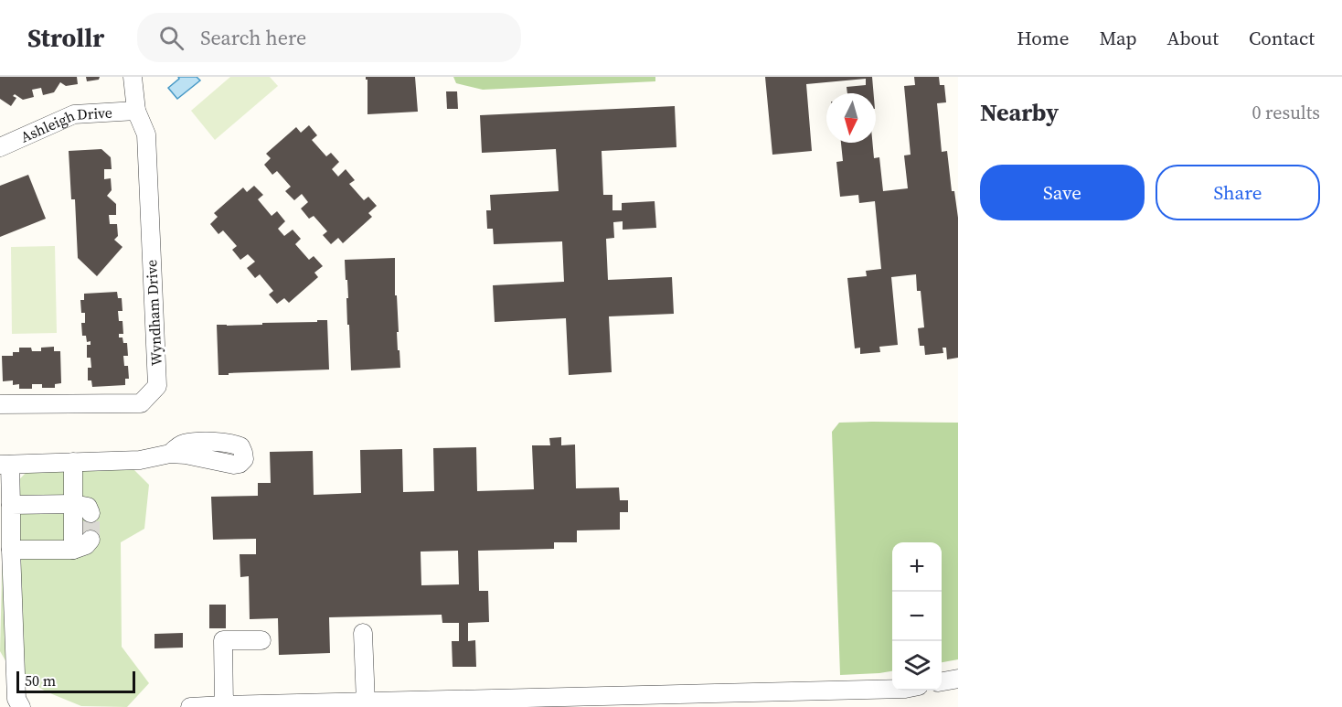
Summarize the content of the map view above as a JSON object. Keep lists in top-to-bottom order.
{
  "streets": {
    "street": ["Ashleigh Drive", "Wyndham Drive"]
  },
  "crossings": [
    ["Ashleigh Drive", "Wyndham Drive"]
  ],
  "scale_bar": "50 m",
  "north": "bottom",
  "page": {
    "header": "Strollr",
    "search": "Search here",
    "nav": [
      "Home",
      "Map",
      "About",
      "Contact"
    ],
    "heading": ["Nearby", "0 results"],
    "buttons": ["Save", "Share"],
    "map_buttons": ["+", "−"],
    "scale": "50 m"
  }
}
